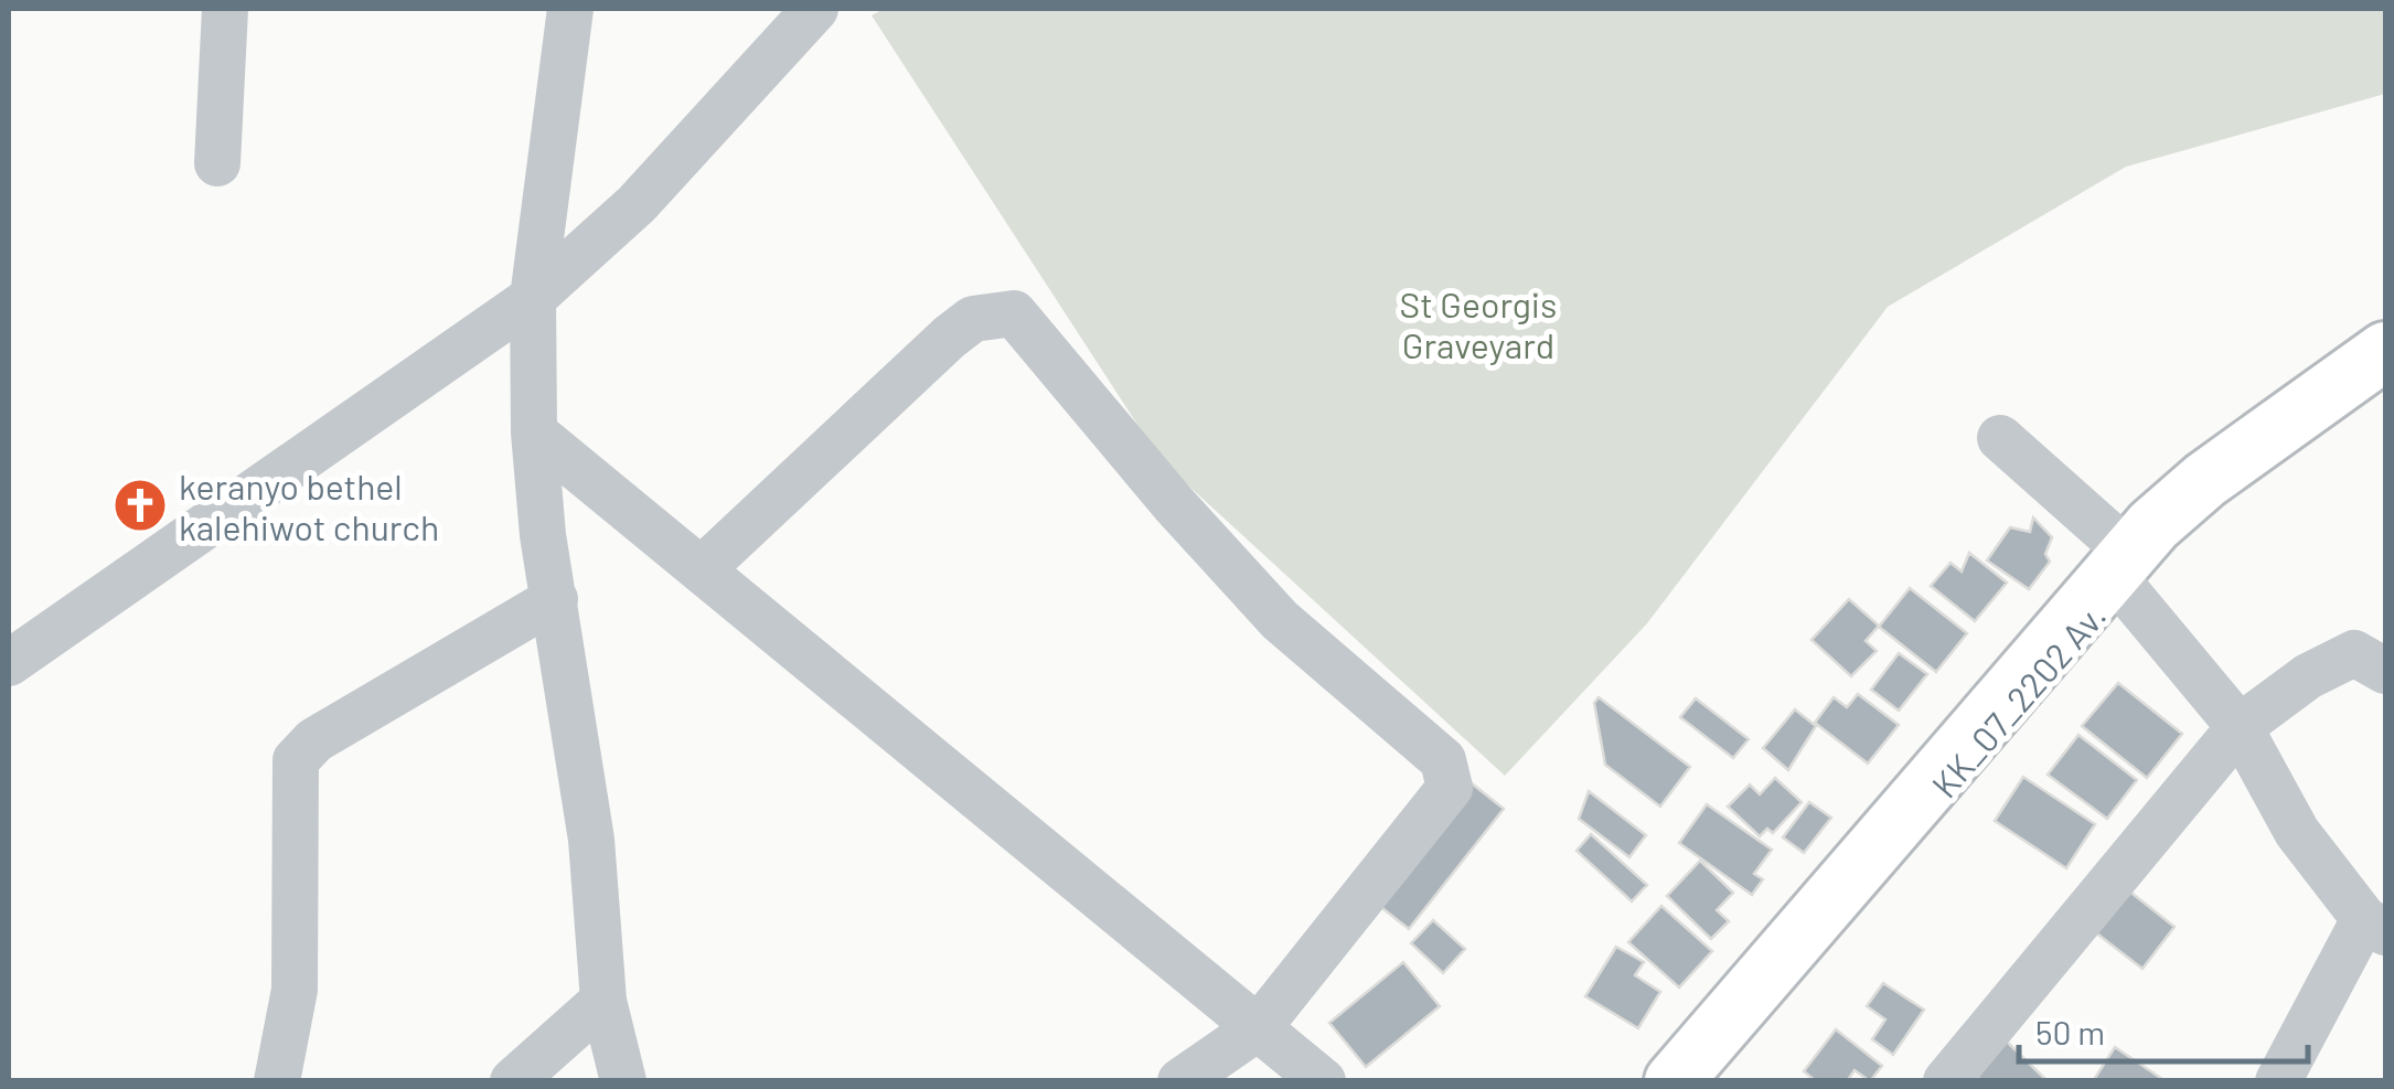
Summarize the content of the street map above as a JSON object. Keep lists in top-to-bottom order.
{
  "streets": {
    "main road": ["KK_07_2202 Av."]
  },
  "parks": ["St Georgis Graveyard"],
  "places": {
    "church": ["keranyo bethel kalehiwot church"]
  },
  "scale_bar": "50 m"
}
